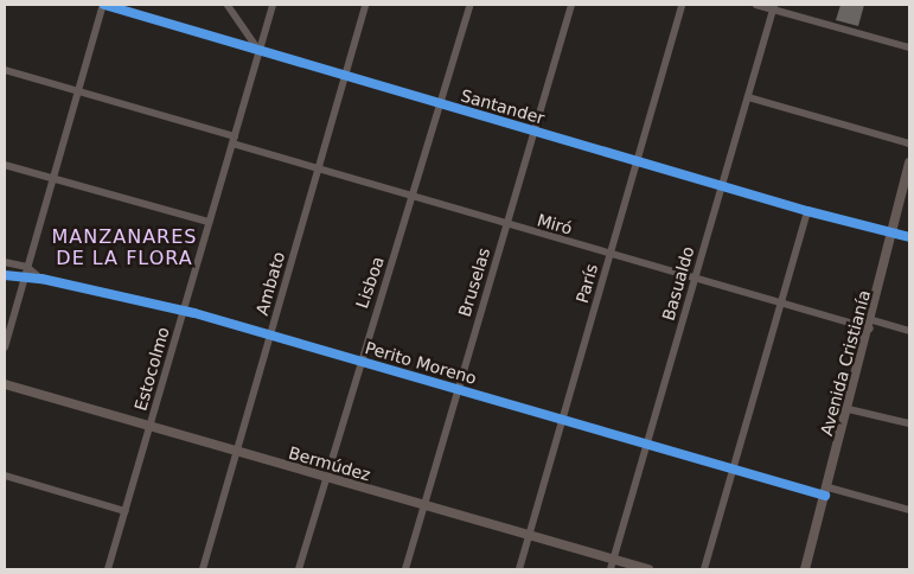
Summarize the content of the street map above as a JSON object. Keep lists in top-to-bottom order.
{
  "streets": {
    "street": [
      "Santander",
      "Miró",
      "Lisboa",
      "Bruselas",
      "Ambato",
      "París",
      "Basualdo",
      "Perito Moreno",
      "Avenida Cristianía",
      "Estocolmo",
      "Bermúdez"
    ]
  },
  "crossings": [
    ["Santander", "Lisboa"],
    ["Santander", "Bruselas"],
    ["Santander", "Ambato"],
    ["Santander", "París"],
    ["Santander", "Basualdo"],
    ["Santander", "Avenida Cristianía"],
    ["Santander", "Estocolmo"],
    ["Miró", "Lisboa"],
    ["Miró", "Bruselas"],
    ["Miró", "Ambato"],
    ["Miró", "París"],
    ["Miró", "Basualdo"],
    ["Miró", "Avenida Cristianía"],
    ["Miró", "Estocolmo"],
    ["Lisboa", "Perito Moreno"],
    ["Lisboa", "Bermúdez"],
    ["Bruselas", "Perito Moreno"],
    ["Bruselas", "Bermúdez"],
    ["Ambato", "Perito Moreno"],
    ["Ambato", "Bermúdez"],
    ["París", "Perito Moreno"],
    ["París", "Bermúdez"],
    ["Basualdo", "Perito Moreno"],
    ["Basualdo", "Bermúdez"],
    ["Perito Moreno", "Avenida Cristianía"],
    ["Perito Moreno", "Estocolmo"],
    ["Estocolmo", "Bermúdez"]
  ],
  "districts": ["MANZANARES DE LA FLORA"]
}
